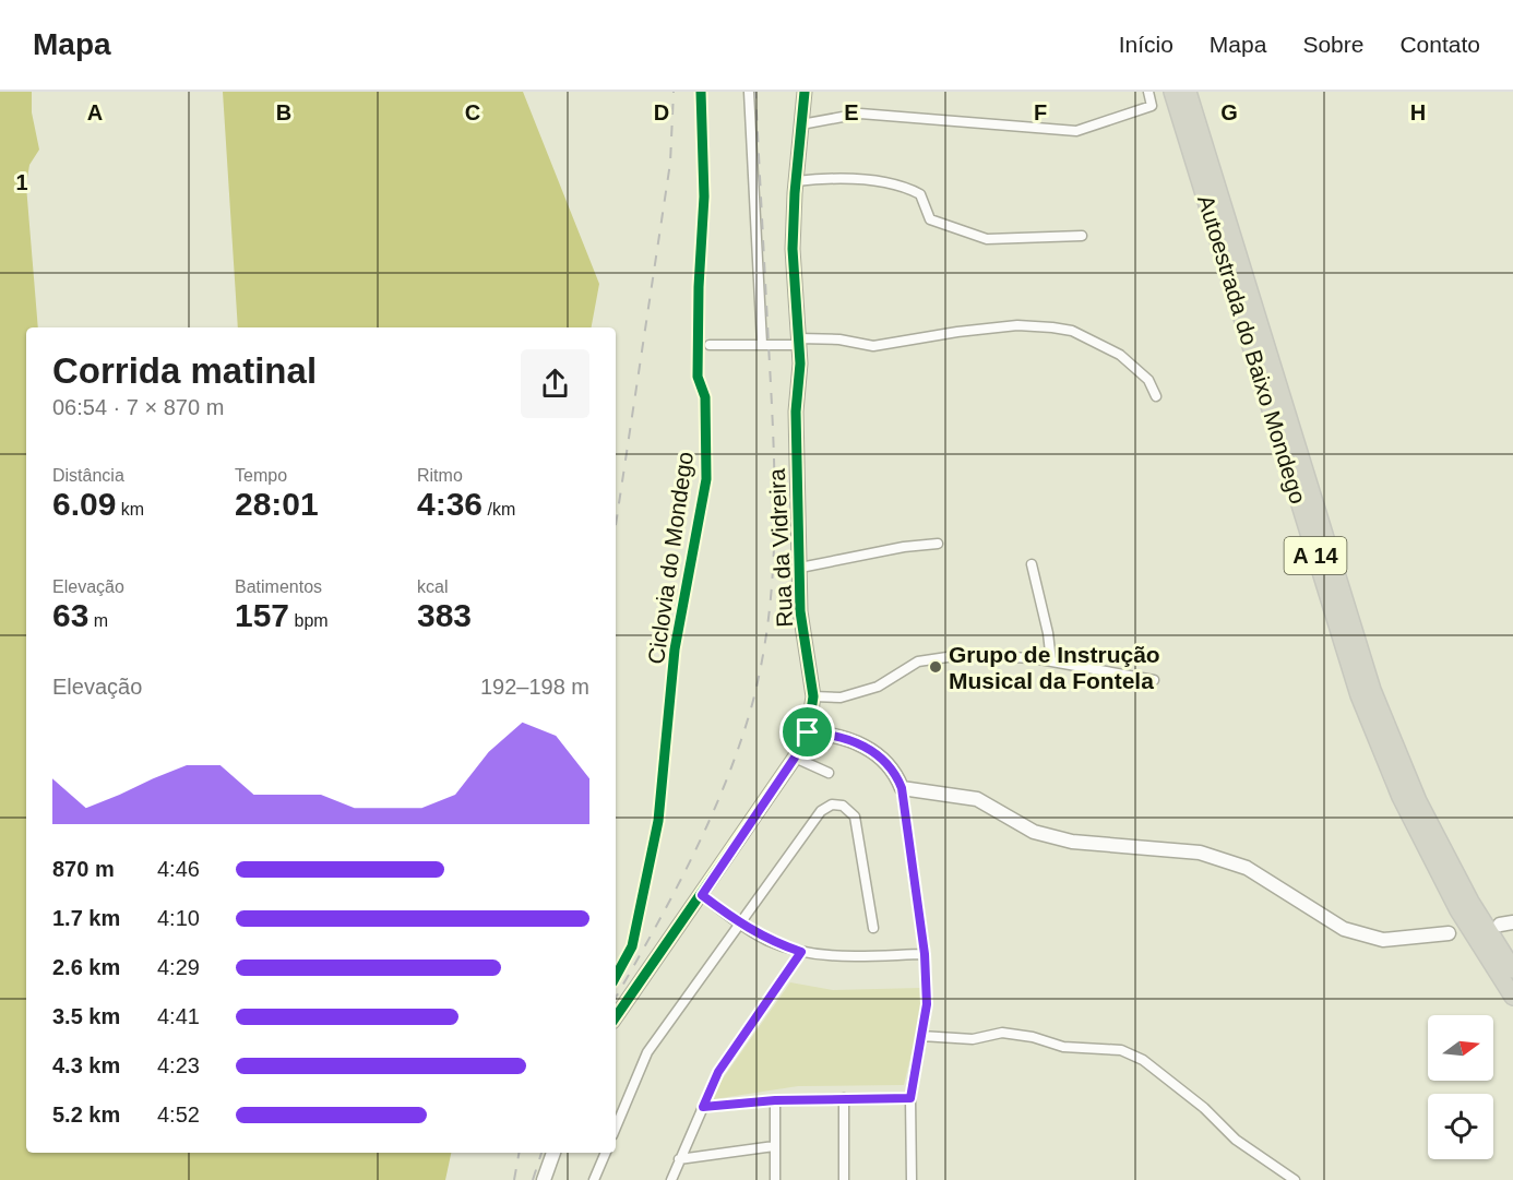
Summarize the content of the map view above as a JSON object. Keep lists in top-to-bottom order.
{
  "streets": {
    "highway": ["Autoestrada do Baixo Mondego", "A 14"],
    "street": ["Rua da Vidreira"],
    "cycle path": ["Ciclovia do Mondego"]
  },
  "places": ["Grupo de Instrução Musical da Fontela"],
  "north": "right",
  "page": {
    "header": "Mapa",
    "nav": [
      "Início",
      "Mapa",
      "Sobre",
      "Contato"
    ],
    "heading": ["Corrida matinal", "06:54 · 7 × 870 m"],
    "stats": [
      ["Distância", "6.09 km"],
      ["Tempo", "28:01"],
      ["Ritmo", "4:36 /km"],
      ["Elevação", "63 m"],
      ["Batimentos", "157 bpm"],
      ["kcal", "383"]
    ],
    "chart": ["Elevação", "192–198 m"],
    "list": [
      {
        "name": "870 m",
        "note": "4:46"
      },
      {
        "name": "1.7 km",
        "note": "4:10"
      },
      {
        "name": "2.6 km",
        "note": "4:29"
      },
      {
        "name": "3.5 km",
        "note": "4:41"
      },
      {
        "name": "4.3 km",
        "note": "4:23"
      },
      {
        "name": "5.2 km",
        "note": "4:52"
      }
    ]
  },
  "grid": {
    "columns": [
      "A",
      "B",
      "C",
      "D",
      "E",
      "F",
      "G",
      "H"
    ],
    "rows": ["1"]
  }
}
